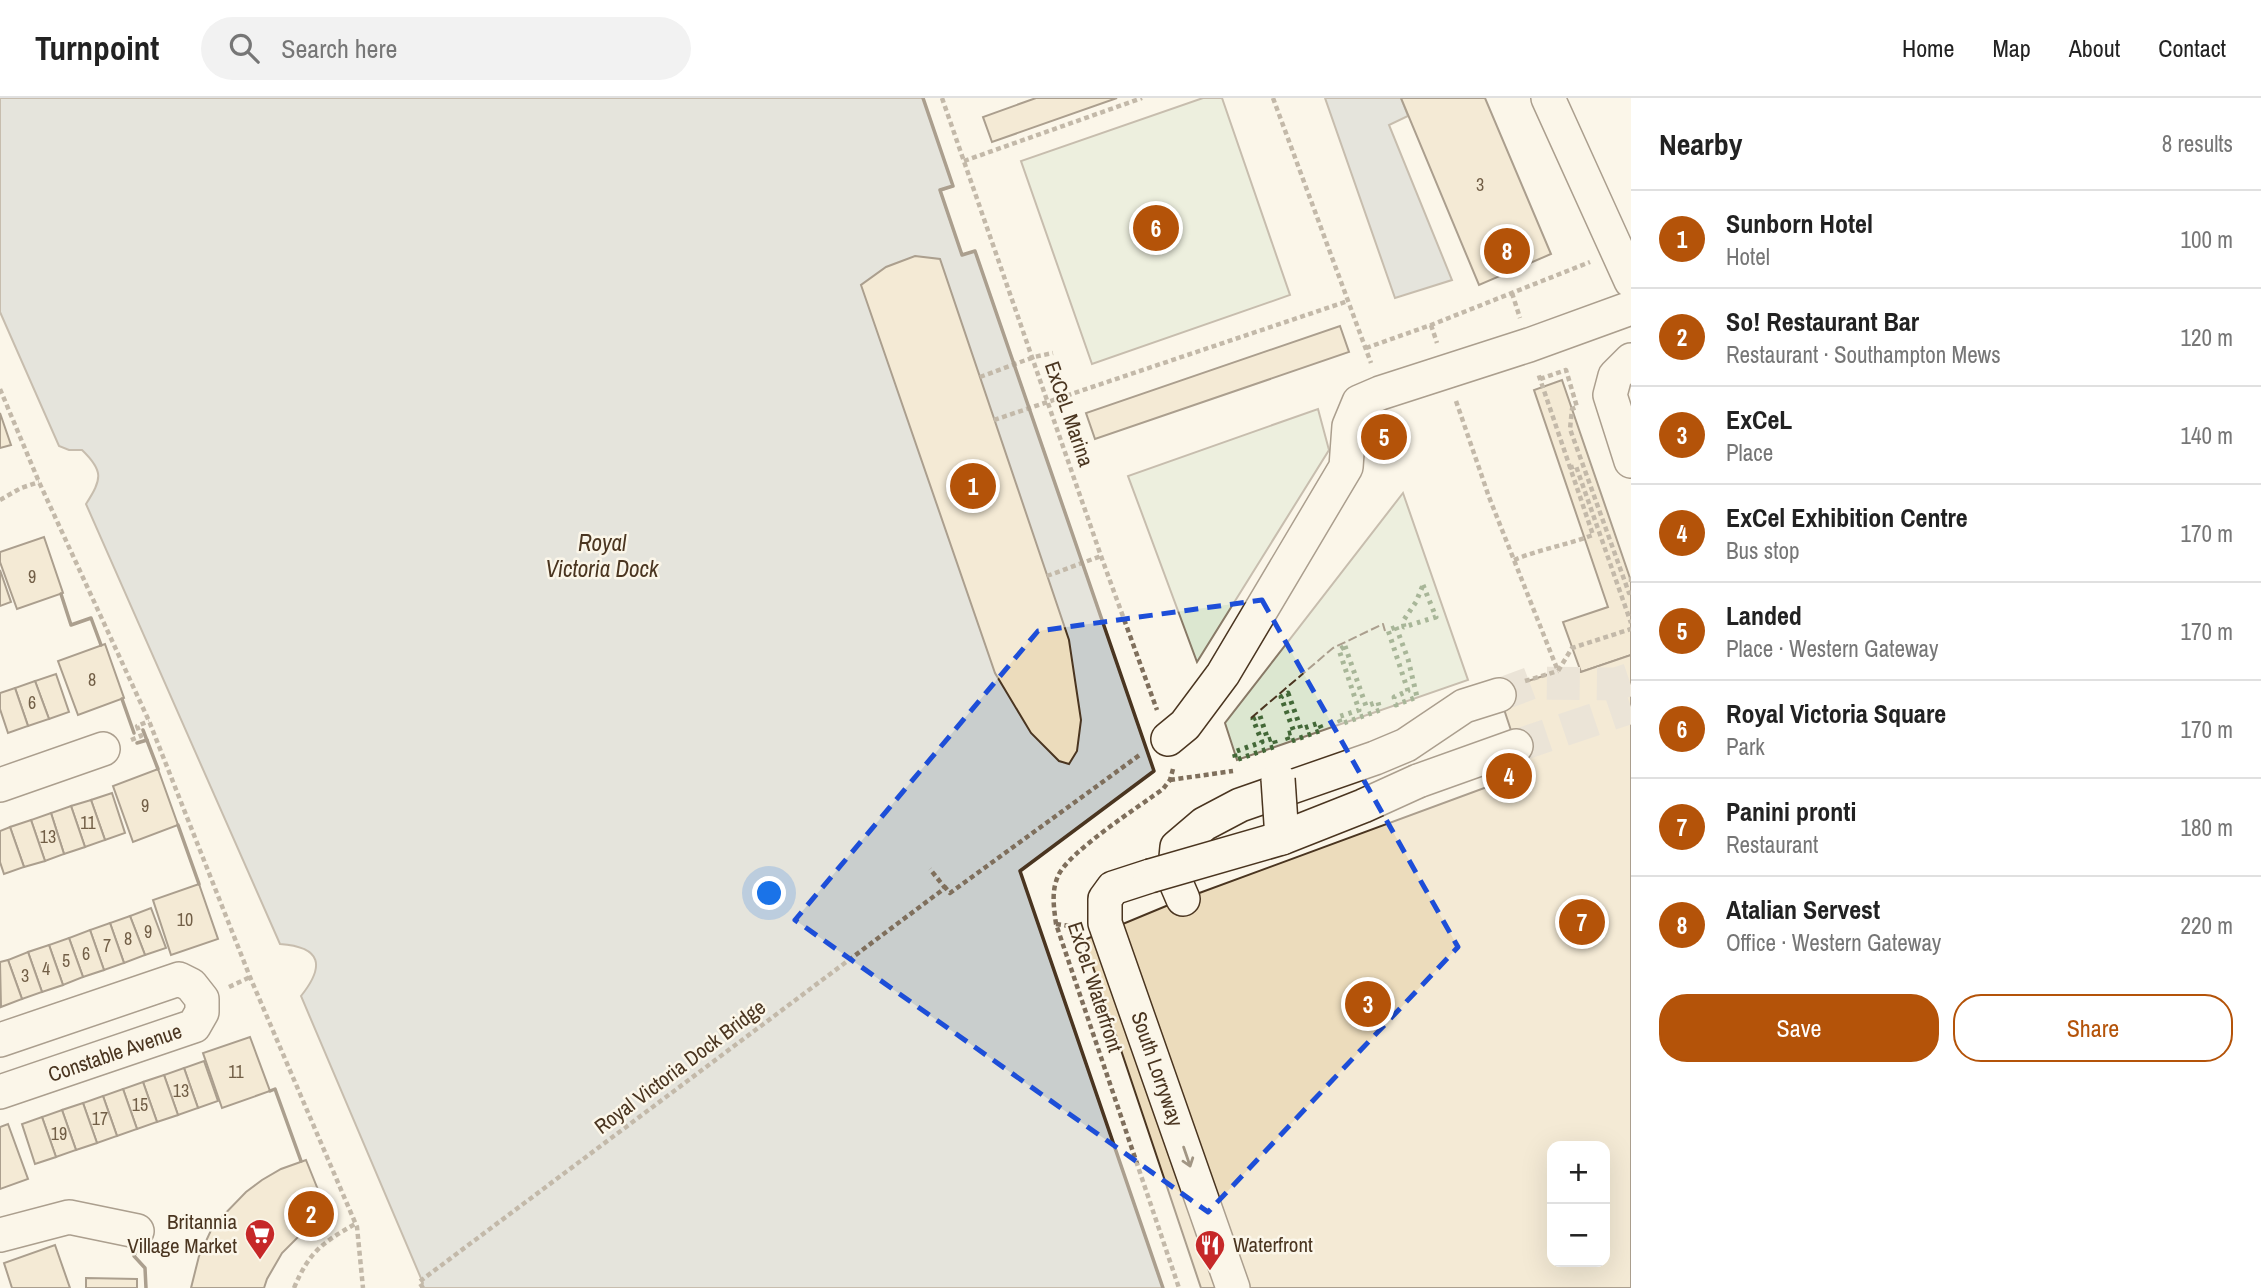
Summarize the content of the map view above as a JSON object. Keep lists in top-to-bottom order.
{
  "streets": {
    "street": ["Constable Avenue", "South Lorryway"],
    "path": ["ExCeL Marina", "ExCeL Waterfront", "Royal Victoria Dock Bridge"]
  },
  "crossings": [
    ["ExCeL Marina", "Royal Victoria Dock Bridge"]
  ],
  "water": ["Royal Victoria Dock"],
  "places": {
    "supermarket": ["Britannia Village Market"],
    "restaurant": ["Waterfront"]
  },
  "house_numbers": [
    "3",
    "9",
    "8",
    "6",
    "9",
    "11",
    "13",
    "10",
    "9",
    "8",
    "7",
    "6",
    "5",
    "4",
    "3",
    "11",
    "13",
    "15",
    "17",
    "19"
  ],
  "page": {
    "header": "Turnpoint",
    "search": "Search here",
    "nav": [
      "Home",
      "Map",
      "About",
      "Contact"
    ],
    "heading": ["Nearby", "8 results"],
    "list": [
      {
        "mark": "1",
        "name": "Sunborn Hotel",
        "note": "Hotel",
        "value": "100 m"
      },
      {
        "mark": "2",
        "name": "So! Restaurant Bar",
        "note": "Restaurant · Southampton Mews",
        "value": "120 m"
      },
      {
        "mark": "3",
        "name": "ExCeL",
        "note": "Place",
        "value": "140 m"
      },
      {
        "mark": "4",
        "name": "ExCel Exhibition Centre",
        "note": "Bus stop",
        "value": "170 m"
      },
      {
        "mark": "5",
        "name": "Landed",
        "note": "Place · Western Gateway",
        "value": "170 m"
      },
      {
        "mark": "6",
        "name": "Royal Victoria Square",
        "note": "Park",
        "value": "170 m"
      },
      {
        "mark": "7",
        "name": "Panini pronti",
        "note": "Restaurant",
        "value": "180 m"
      },
      {
        "mark": "8",
        "name": "Atalian Servest",
        "note": "Office · Western Gateway",
        "value": "220 m"
      }
    ],
    "pins": [
      "6",
      "8",
      "5",
      "1",
      "4",
      "7",
      "3",
      "2"
    ],
    "buttons": ["Save", "Share"],
    "map_buttons": ["+", "−"]
  }
}
